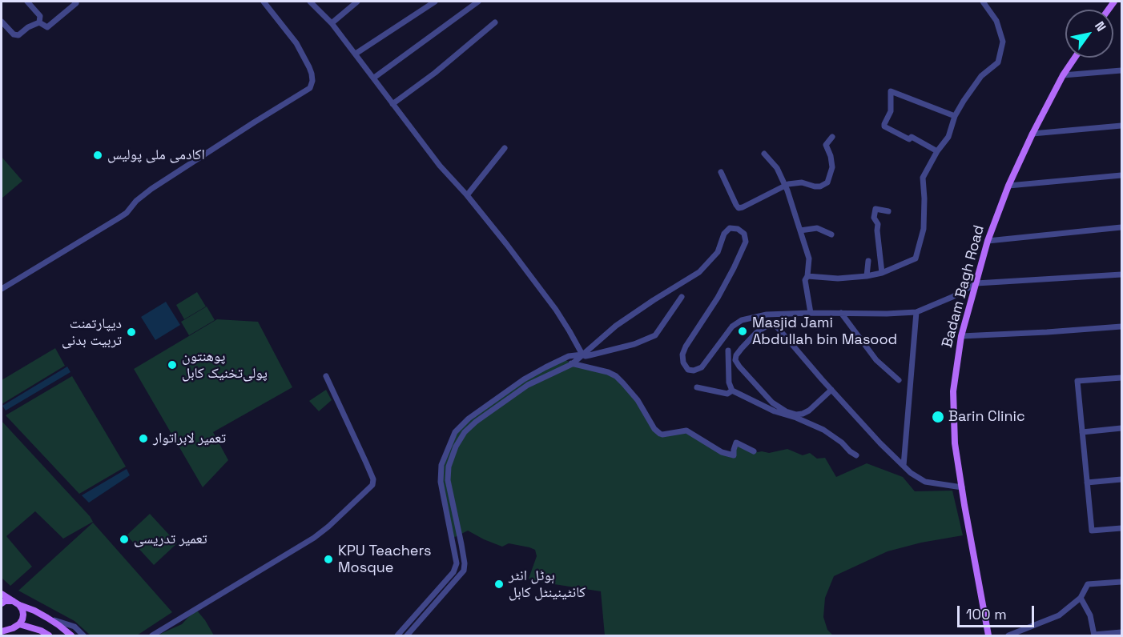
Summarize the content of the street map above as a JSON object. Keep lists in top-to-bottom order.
{
  "streets": {
    "main road": ["Badam Bagh Road"]
  },
  "places": [
    "اکادمی ملی پولیس",
    "Masjid Jami Abdullah bin Masood",
    "دیپارتمنت تربیت بدنی",
    "پوهنتون پولی‌تخنیک کابل",
    "Barin Clinic",
    "تعمیر لابراتوار",
    "تعمیر تدریسی",
    "KPU Teachers Mosque",
    "ہوٹل انٹر کانٹینینٹل کابل"
  ],
  "scale_bar": "100 m",
  "north": "top right"
}
